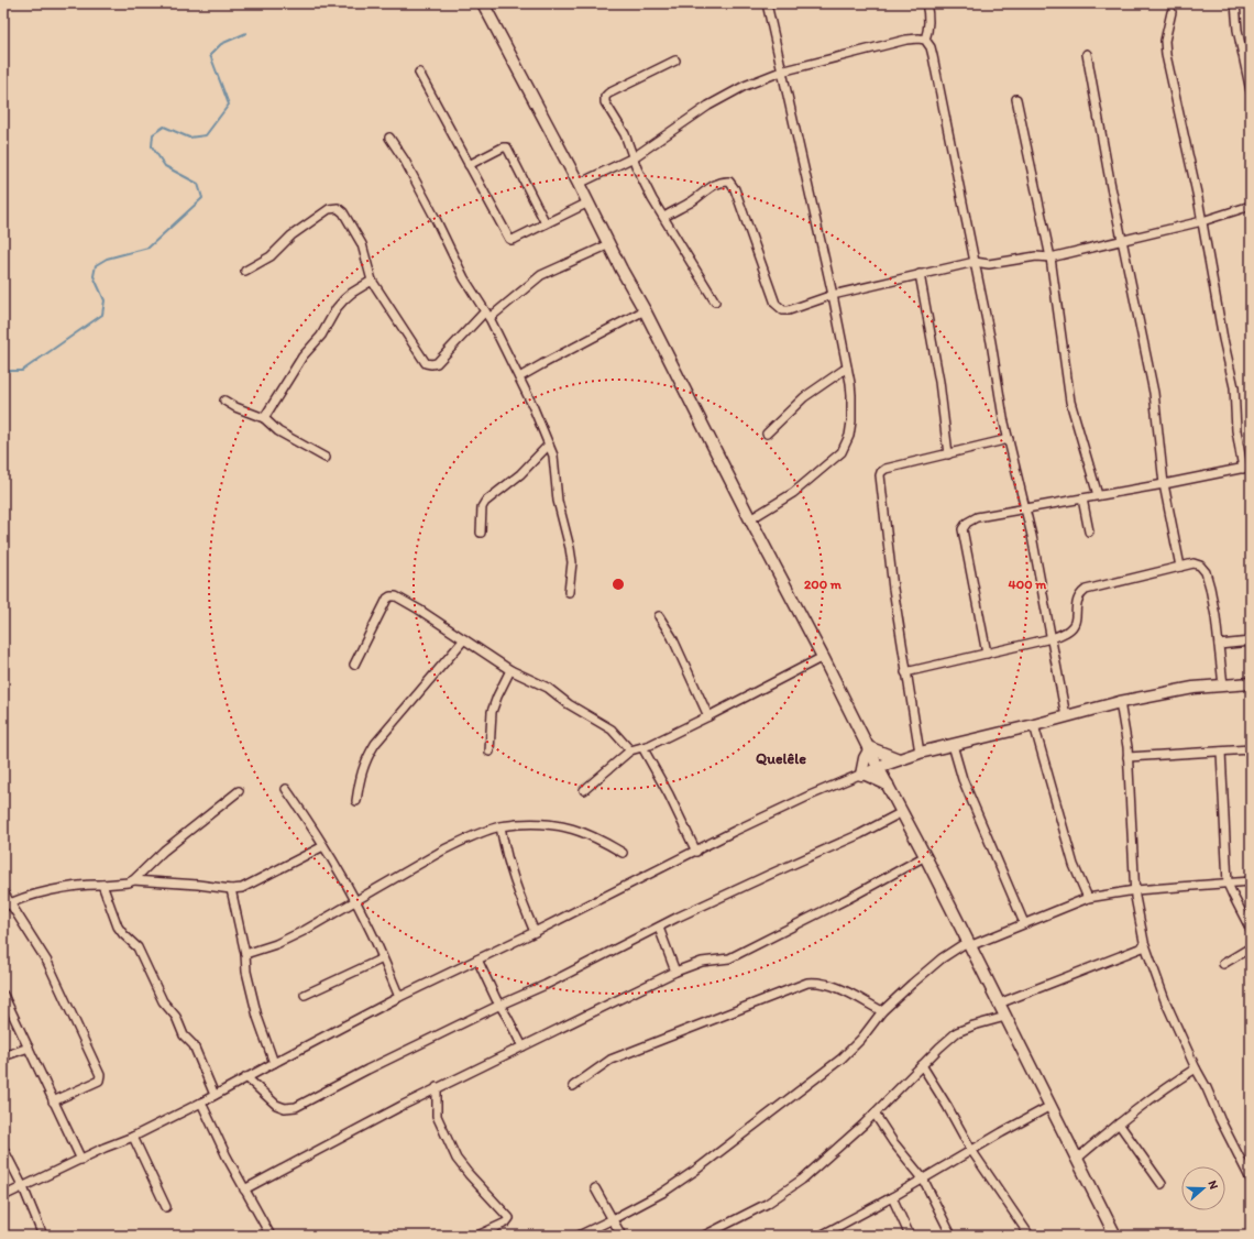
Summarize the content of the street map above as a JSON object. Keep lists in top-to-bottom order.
{
  "districts": ["Quelêle"],
  "north": "right",
  "rings": ["200 m", "400 m"]
}
